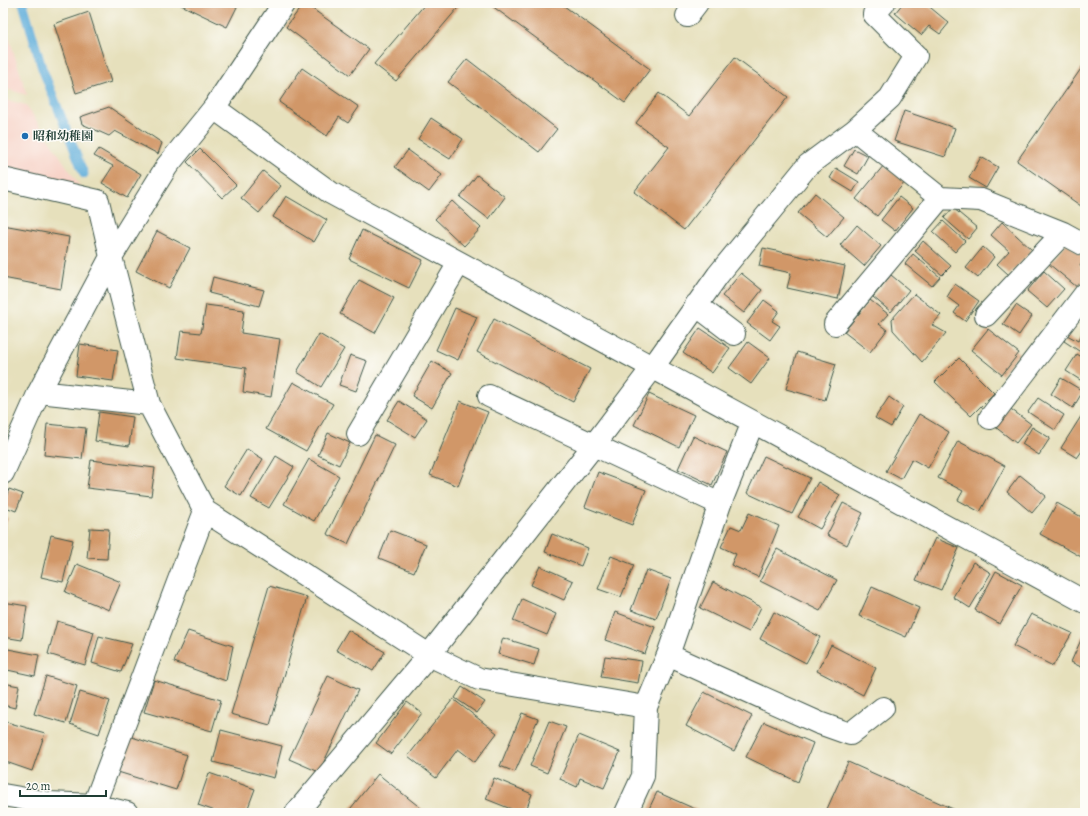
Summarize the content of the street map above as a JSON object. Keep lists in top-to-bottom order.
{
  "places": ["昭和幼稚園"],
  "scale_bar": "20 m"
}
